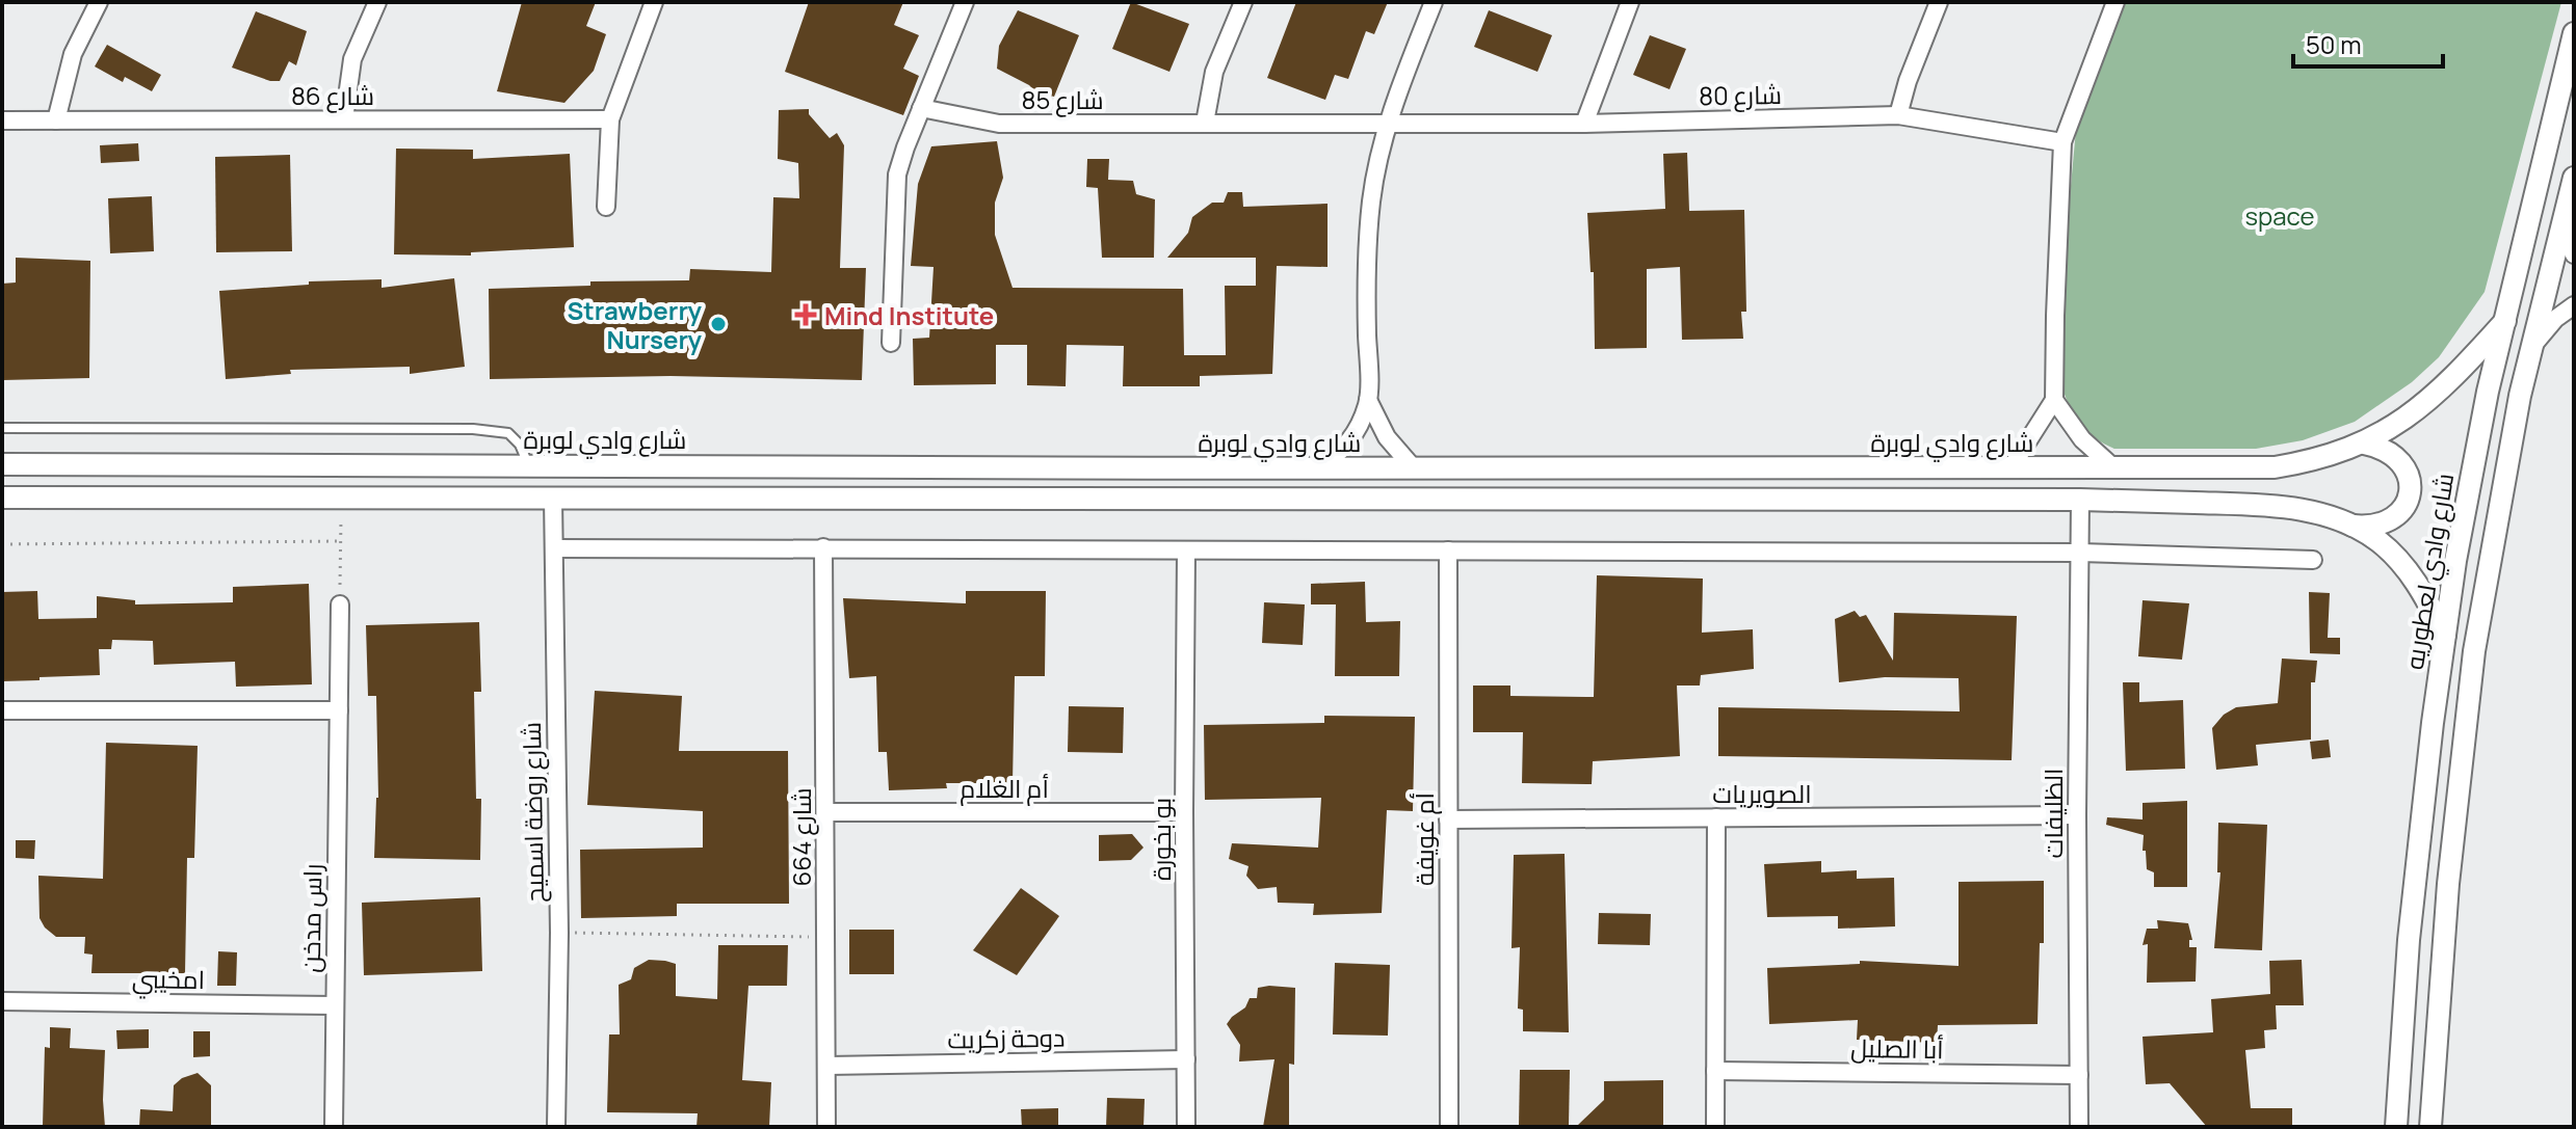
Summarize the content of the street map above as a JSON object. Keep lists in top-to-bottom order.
{
  "streets": {
    "street": [
      "شارع 86",
      "شارع 80",
      "شارع 85",
      "شارع وادي لوبرة",
      "شارع وادي لعطوريه",
      "أم الغلام",
      "الصويريات",
      "شارع روضة اسميح",
      "الظليفات",
      "شارع 664",
      "بو بخورة",
      "أم غويفة",
      "راس مدخن",
      "امخيبي",
      "دوحة زكريت",
      "أبا الصليل"
    ]
  },
  "crossings": [
    ["شارع 80", "شارع 85"],
    ["شارع وادي لوبرة", "شارع وادي لعطوريه"],
    ["أم الغلام", "شارع 664"],
    ["أم الغلام", "بو بخورة"],
    ["الصويريات", "الظليفات"],
    ["الصويريات", "أم غويفة"],
    ["الظليفات", "أبا الصليل"],
    ["شارع 664", "دوحة زكريت"],
    ["بو بخورة", "دوحة زكريت"],
    ["راس مدخن", "امخيبي"]
  ],
  "parks": ["space"],
  "places": {
    "health": ["Mind Institute"],
    "other": ["Strawberry Nursery"]
  },
  "scale_bar": "50 m"
}
